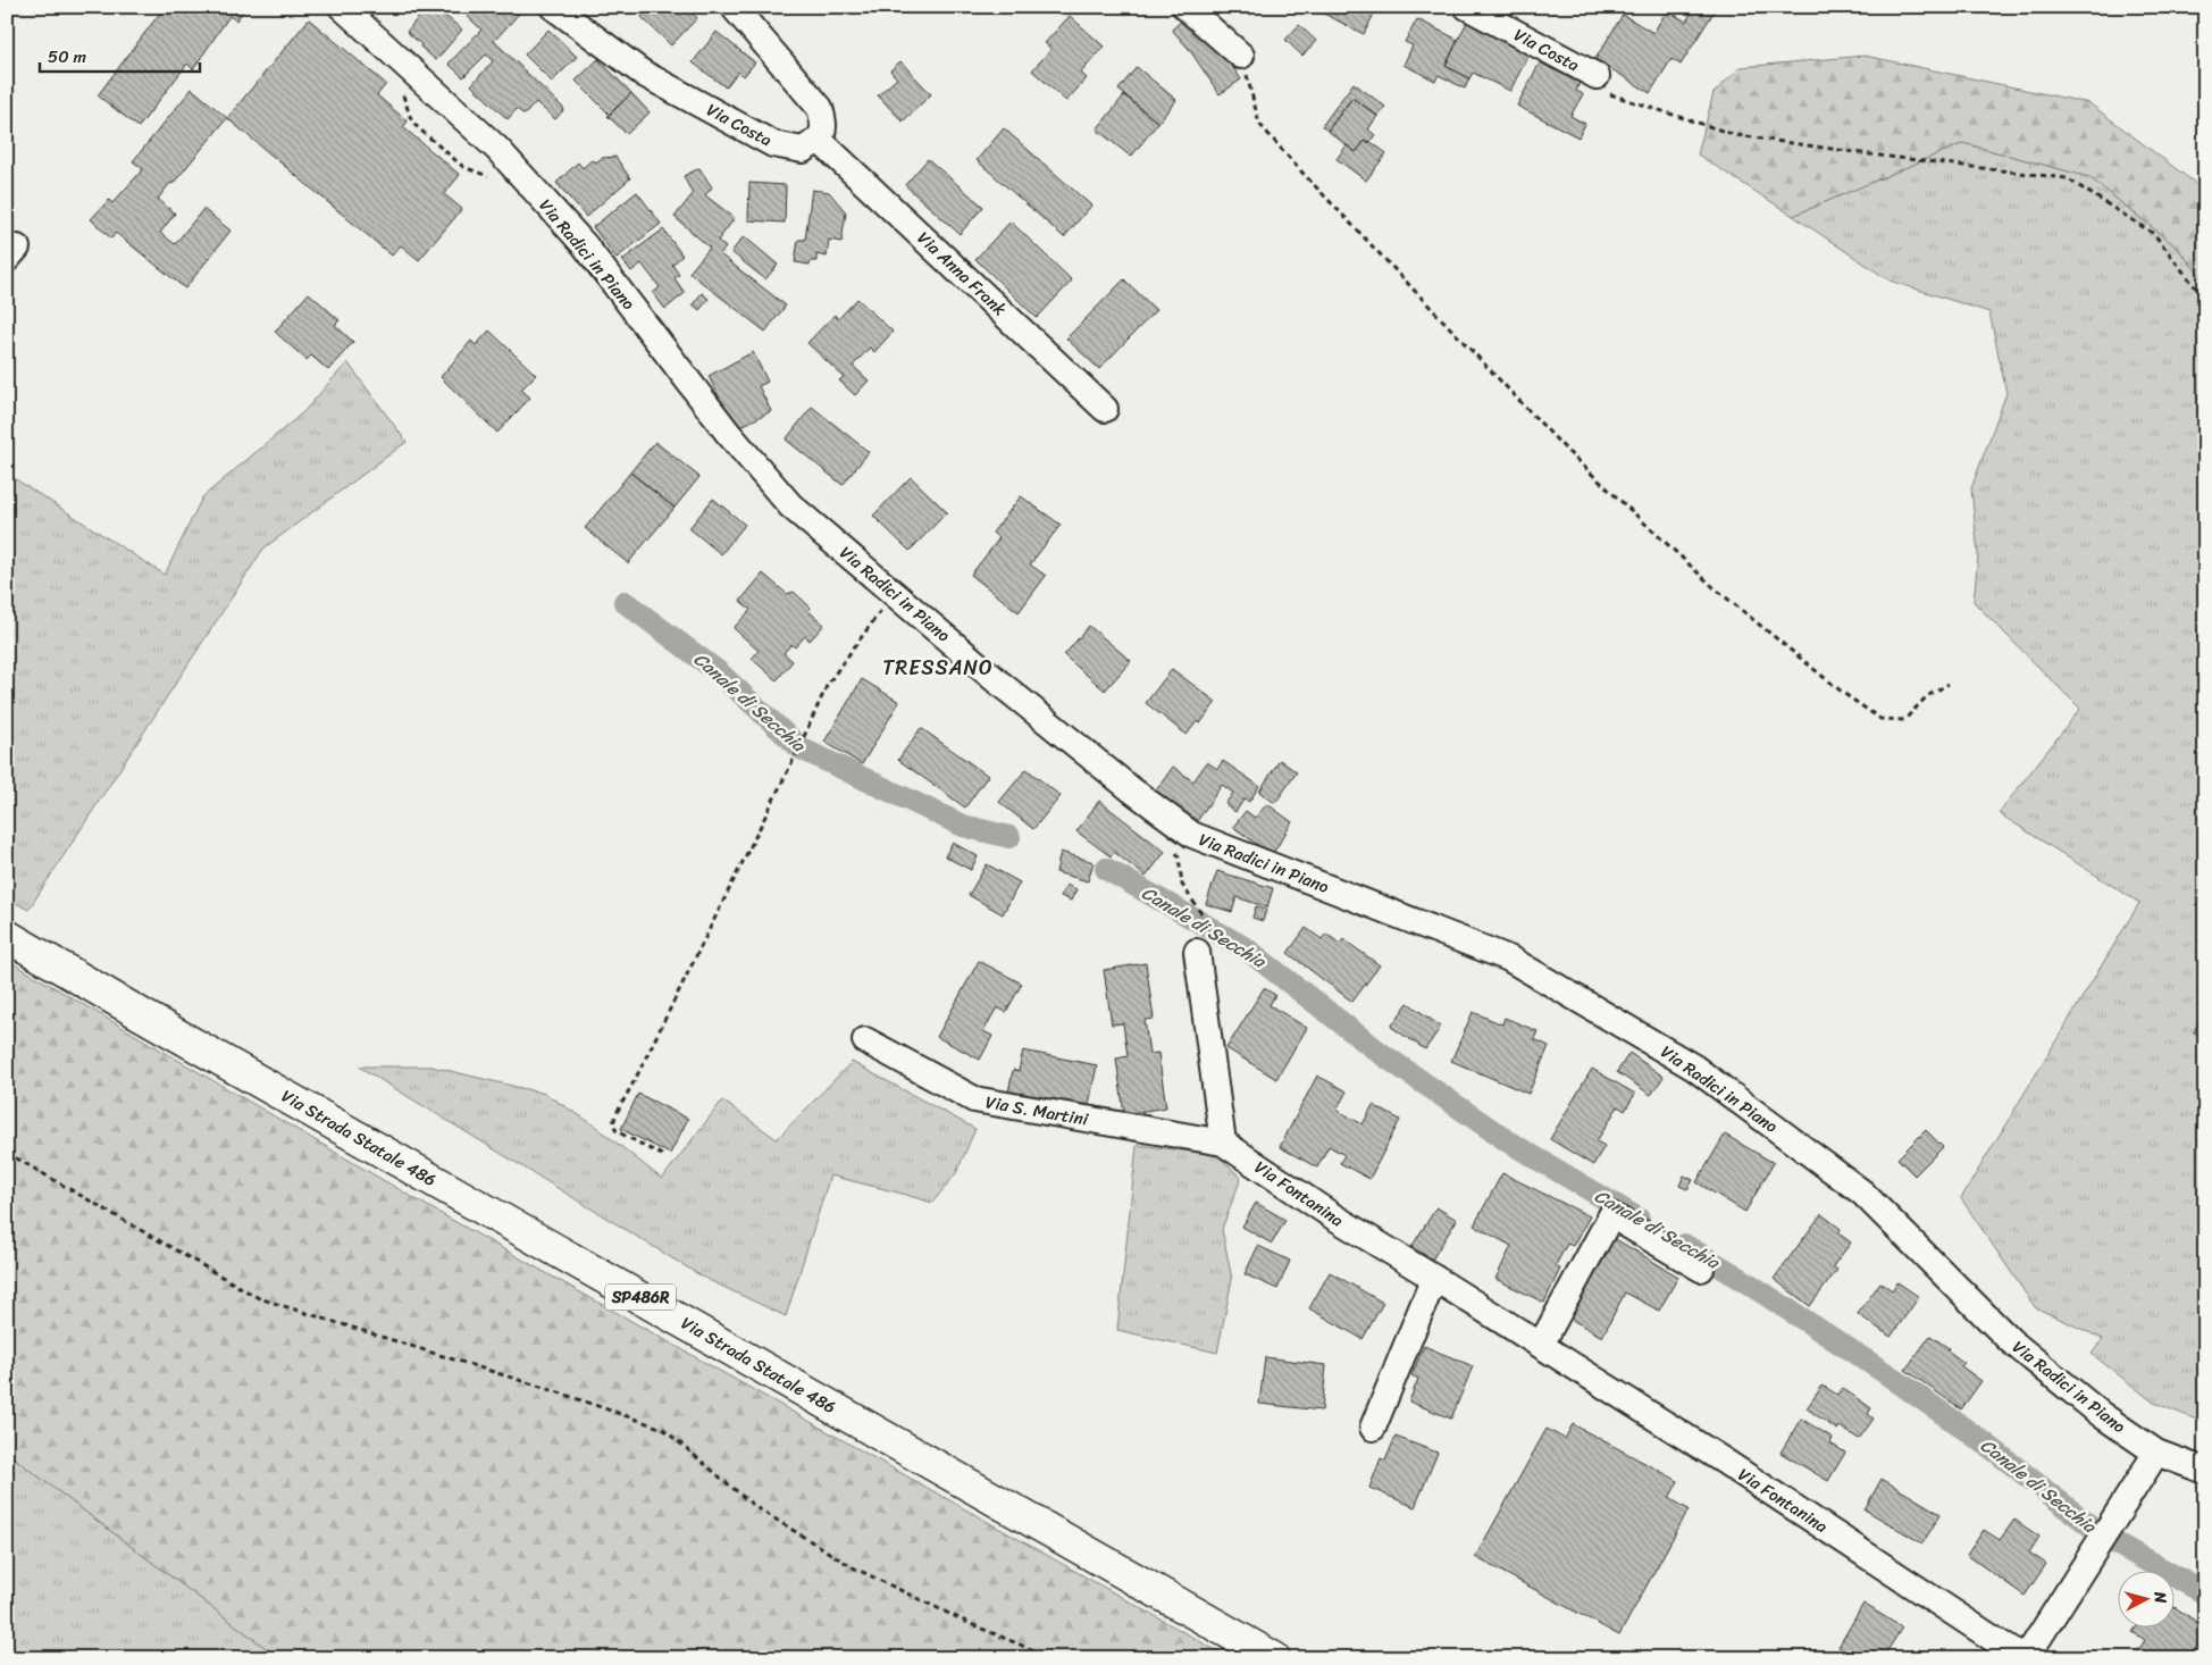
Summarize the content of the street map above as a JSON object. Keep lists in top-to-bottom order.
{
  "streets": {
    "main road": ["Via Strada Statale 486", "SP486R"],
    "street": [
      "Via Costa",
      "Via Radici in Piano",
      "Via Anna Frank",
      "Via S. Martini",
      "Via Fontanina"
    ]
  },
  "crossings": [
    ["Via Costa", "Via Anna Frank"],
    ["Via S. Martini", "Via Fontanina"]
  ],
  "districts": ["TRESSANO"],
  "water": ["Canale di Secchia"],
  "scale_bar": "50 m",
  "north": "right"
}
